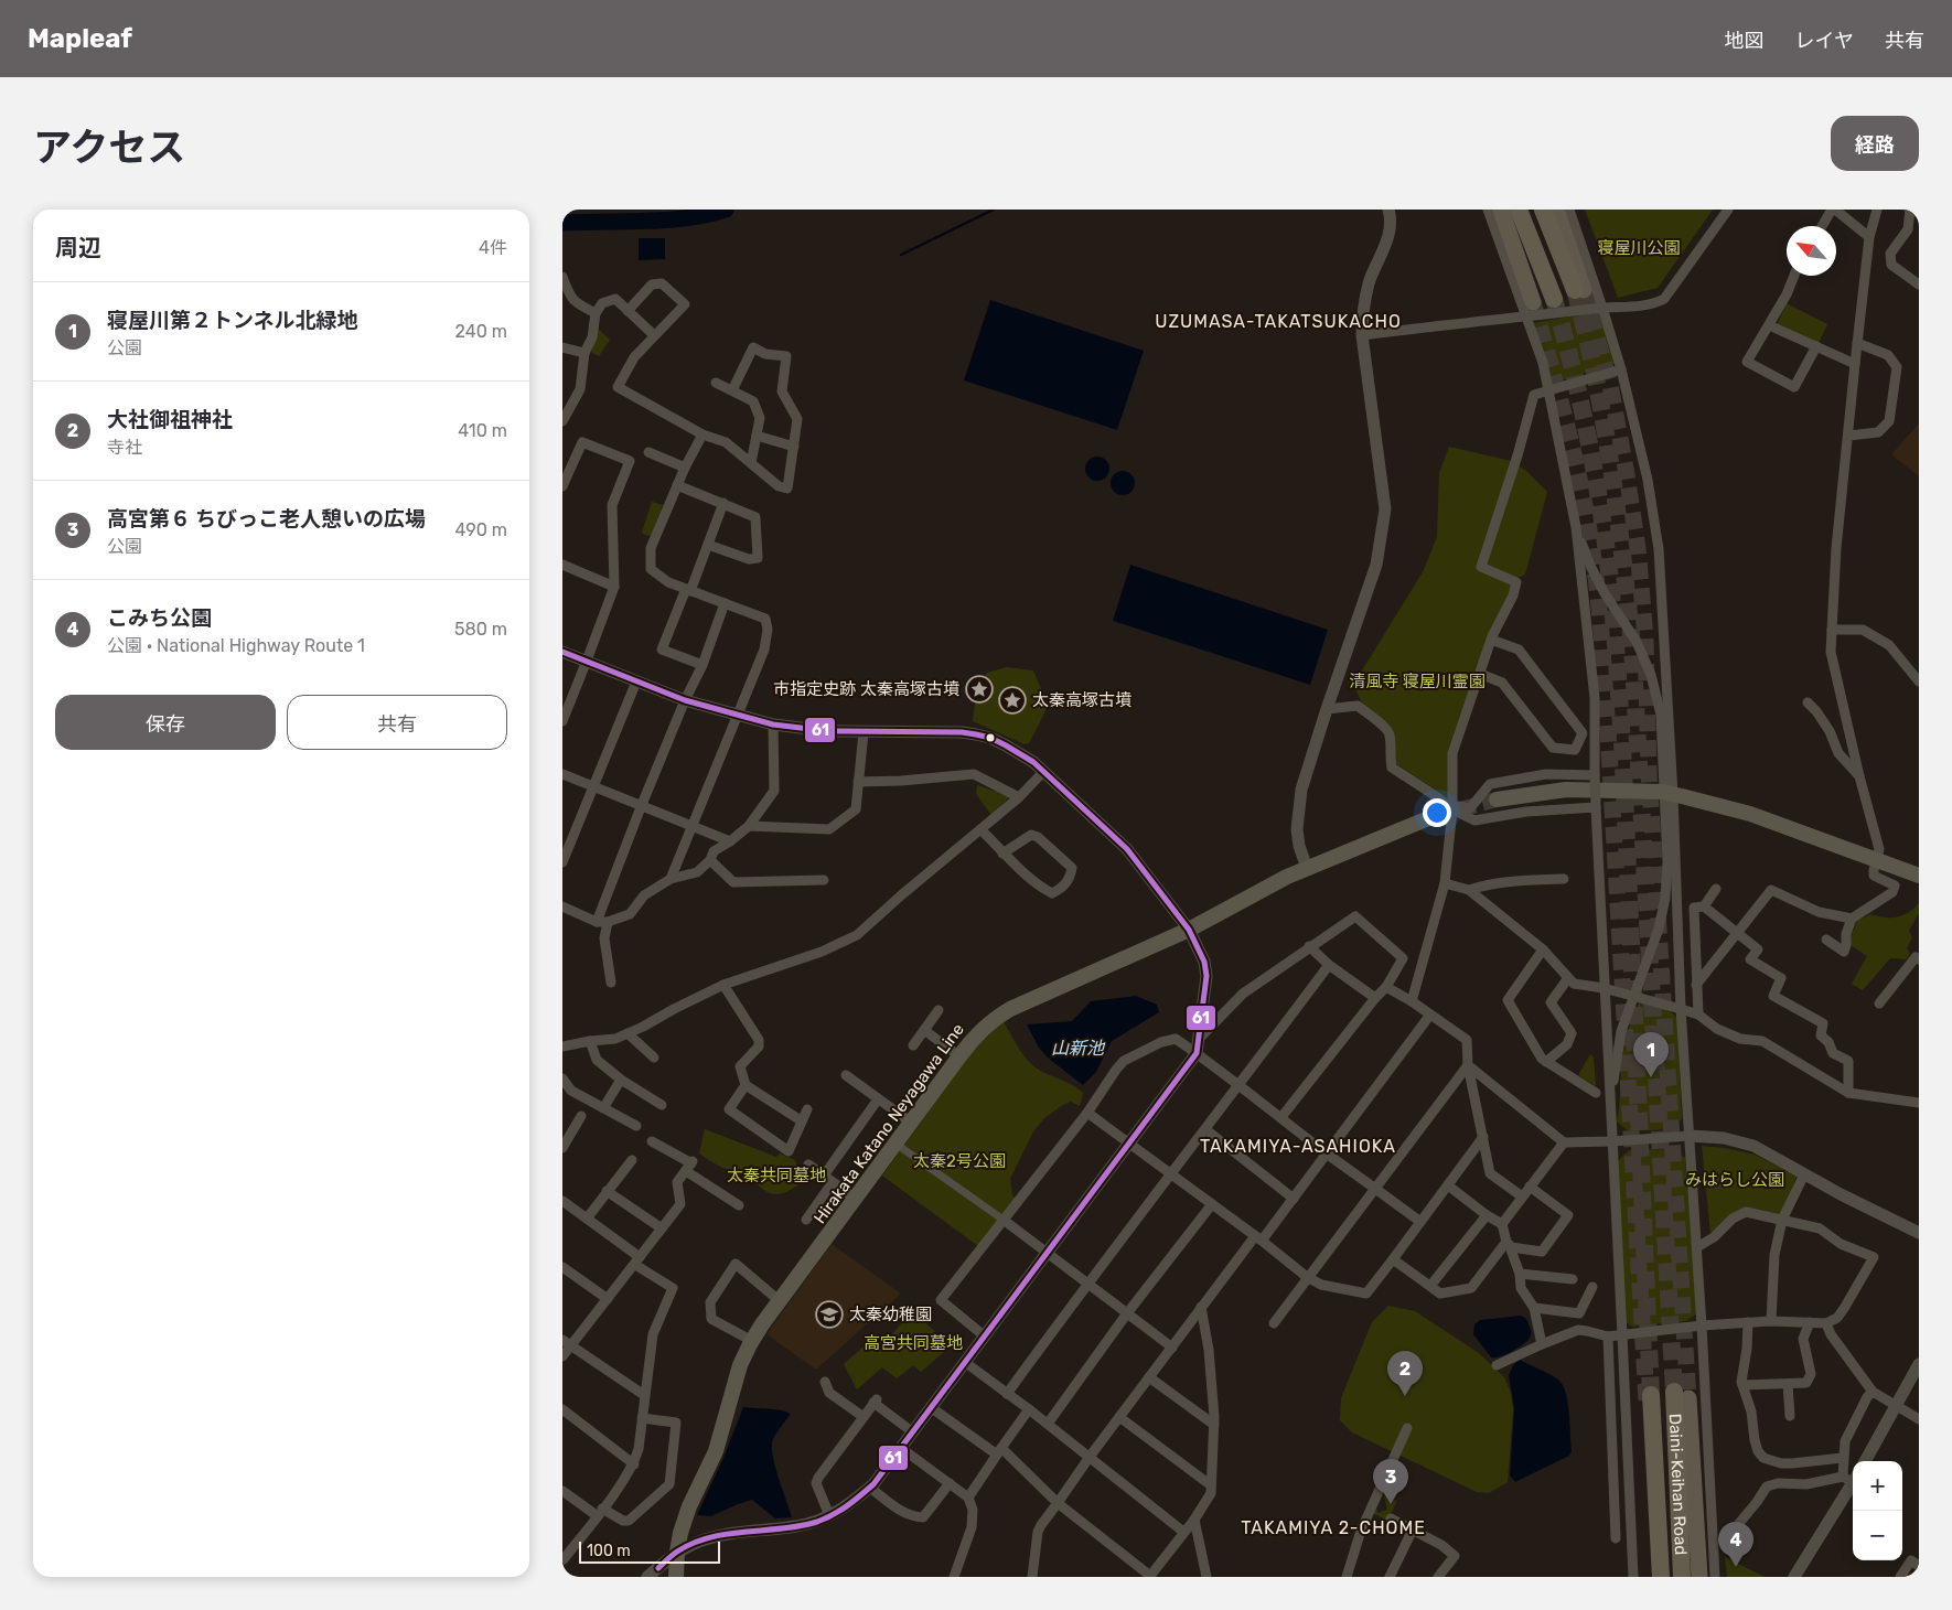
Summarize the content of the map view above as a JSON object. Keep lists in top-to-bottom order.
{
  "streets": {
    "highway": ["Daini-Keihan Road"],
    "main road": ["Hirakata Katano Neyagawa Line"]
  },
  "districts": ["UZUMASA-TAKATSUKACHO", "TAKAMIYA-ASAHIOKA", "TAKAMIYA 2-CHOME"],
  "water": ["山新池"],
  "parks": [
    "寝屋川公園",
    "清風寺 寝屋川霊園",
    "太秦2号公園",
    "太秦共同墓地",
    "みはらし公園",
    "高宮共同墓地"
  ],
  "places": {
    "place": ["市指定史跡 太秦高塚古墳", "太秦高塚古墳"],
    "school or university": ["太秦幼稚園"]
  },
  "lines": ["transit line 61"],
  "scale_bar": "100 m",
  "north": "top left",
  "page": {
    "header": "Mapleaf",
    "nav": ["地図", "レイヤ", "共有"],
    "title": "アクセス",
    "buttons": [
      "経路",
      ["保存", "共有"]
    ],
    "heading": ["周辺", "4件"],
    "list": [
      {
        "mark": "1",
        "name": "寝屋川第２トンネル北緑地",
        "note": "公園",
        "value": "240 m"
      },
      {
        "mark": "2",
        "name": "大社御祖神社",
        "note": "寺社",
        "value": "410 m"
      },
      {
        "mark": "3",
        "name": "高宮第６ ちびっこ老人憩いの広場",
        "note": "公園",
        "value": "490 m"
      },
      {
        "mark": "4",
        "name": "こみち公園",
        "note": "公園 · National Highway Route 1",
        "value": "580 m"
      }
    ],
    "pins": [
      "1",
      "2",
      "3",
      "4"
    ],
    "map_buttons": ["+", "−"],
    "scale": "100 m"
  }
}
